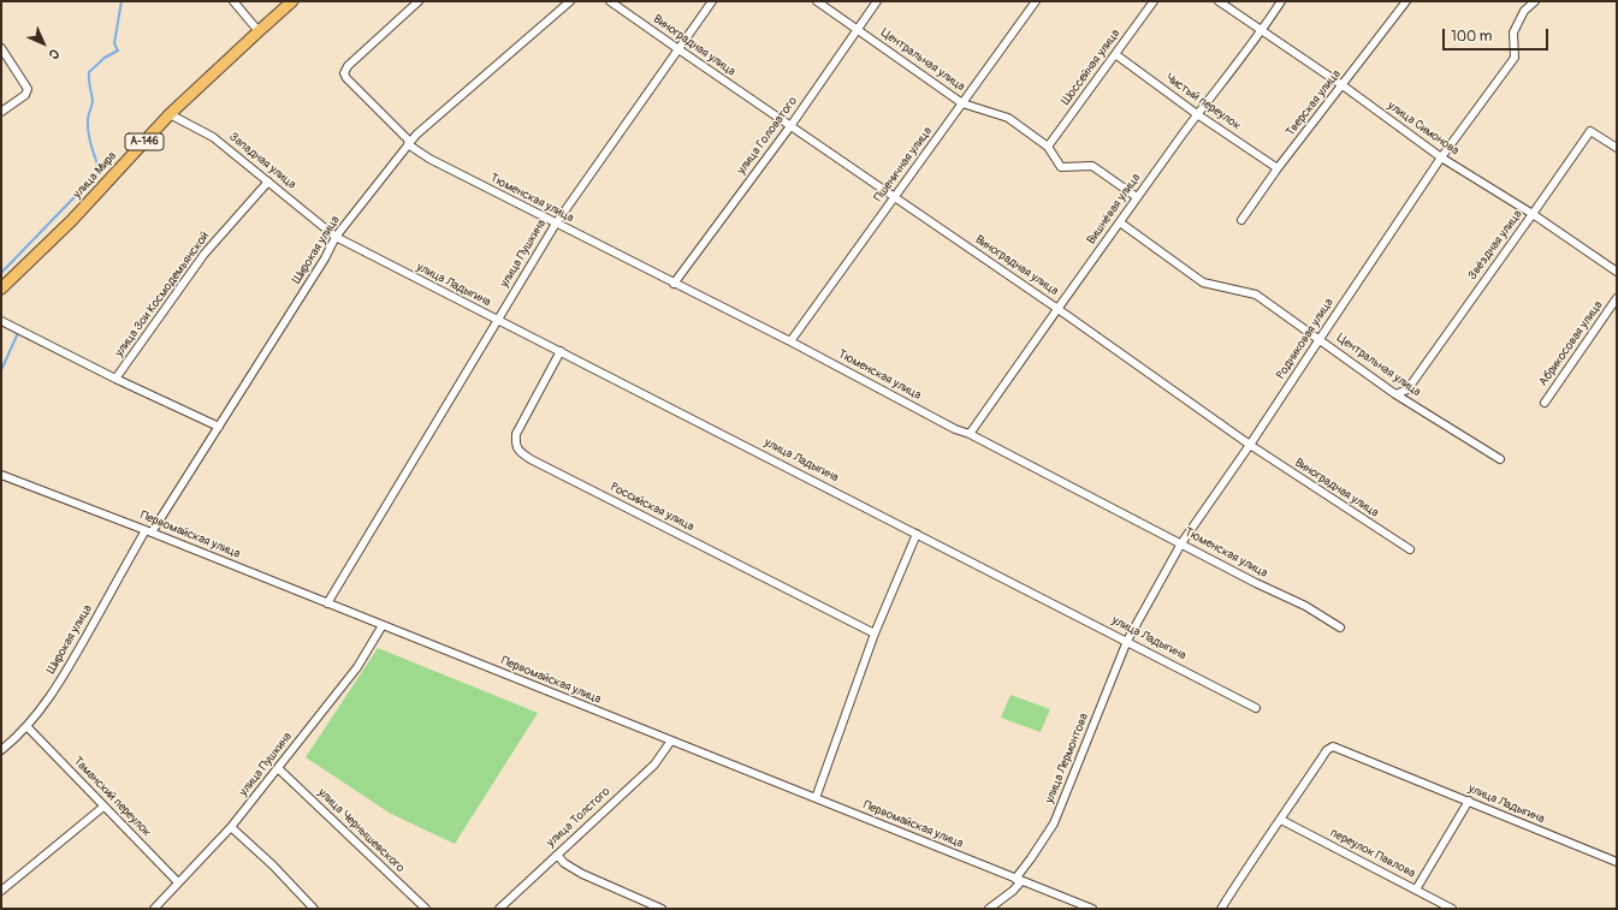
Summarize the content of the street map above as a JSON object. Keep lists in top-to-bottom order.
{
  "streets": {
    "highway": ["А-146", "улица Мира"],
    "street": [
      "Виноградная улица",
      "Центральная улица",
      "Шоссейная улица",
      "Чистый переулок",
      "Тверская улица",
      "улица Симонова",
      "улица Головатого",
      "Западная улица",
      "Пшеничная улица",
      "Тюменская улица",
      "Вишнёвая улица",
      "Звёздная улица",
      "Широкая улица",
      "улица Пушкина",
      "улица Ладыгина",
      "улица Зои Космодемьянской",
      "Родниковая улица",
      "Абрикосовая улица",
      "Российская улица",
      "Первомайская улица",
      "улица Лермонтова",
      "Таманский переулок",
      "улица Толстого",
      "улица Чернышевского",
      "переулок Павлова"
    ]
  },
  "crossings": [
    ["Виноградная улица", "улица Головатого"],
    ["Виноградная улица", "Пшеничная улица"],
    ["Виноградная улица", "Вишнёвая улица"],
    ["Виноградная улица", "улица Пушкина"],
    ["Виноградная улица", "Родниковая улица"],
    ["Центральная улица", "Шоссейная улица"],
    ["Центральная улица", "улица Головатого"],
    ["Центральная улица", "Пшеничная улица"],
    ["Центральная улица", "Вишнёвая улица"],
    ["Центральная улица", "Звёздная улица"],
    ["Центральная улица", "Родниковая улица"],
    ["Шоссейная улица", "Чистый переулок"],
    ["Чистый переулок", "Тверская улица"],
    ["Чистый переулок", "Вишнёвая улица"],
    ["Тверская улица", "улица Симонова"],
    ["улица Симонова", "Вишнёвая улица"],
    ["улица Симонова", "Звёздная улица"],
    ["улица Симонова", "Родниковая улица"],
    ["улица Головатого", "Тюменская улица"],
    ["Западная улица", "улица Мира"],
    ["Западная улица", "Широкая улица"],
    ["Западная улица", "улица Ладыгина"],
    ["Западная улица", "улица Зои Космодемьянской"],
    ["Пшеничная улица", "Тюменская улица"],
    ["Тюменская улица", "Вишнёвая улица"],
    ["Тюменская улица", "Широкая улица"],
    ["Тюменская улица", "улица Пушкина"],
    ["Тюменская улица", "Родниковая улица"],
    ["Широкая улица", "улица Ладыгина"],
    ["Широкая улица", "Первомайская улица"],
    ["Широкая улица", "Таманский переулок"],
    ["улица Пушкина", "улица Ладыгина"],
    ["улица Пушкина", "Первомайская улица"],
    ["улица Пушкина", "Таманский переулок"],
    ["улица Пушкина", "улица Чернышевского"],
    ["улица Ладыгина", "Родниковая улица"],
    ["улица Ладыгина", "Российская улица"],
    ["улица Ладыгина", "улица Лермонтова"],
    ["улица Ладыгина", "переулок Павлова"],
    ["Родниковая улица", "улица Лермонтова"],
    ["Первомайская улица", "улица Лермонтова"],
    ["Первомайская улица", "улица Толстого"]
  ],
  "scale_bar": "100 m",
  "north": "bottom right"
}
